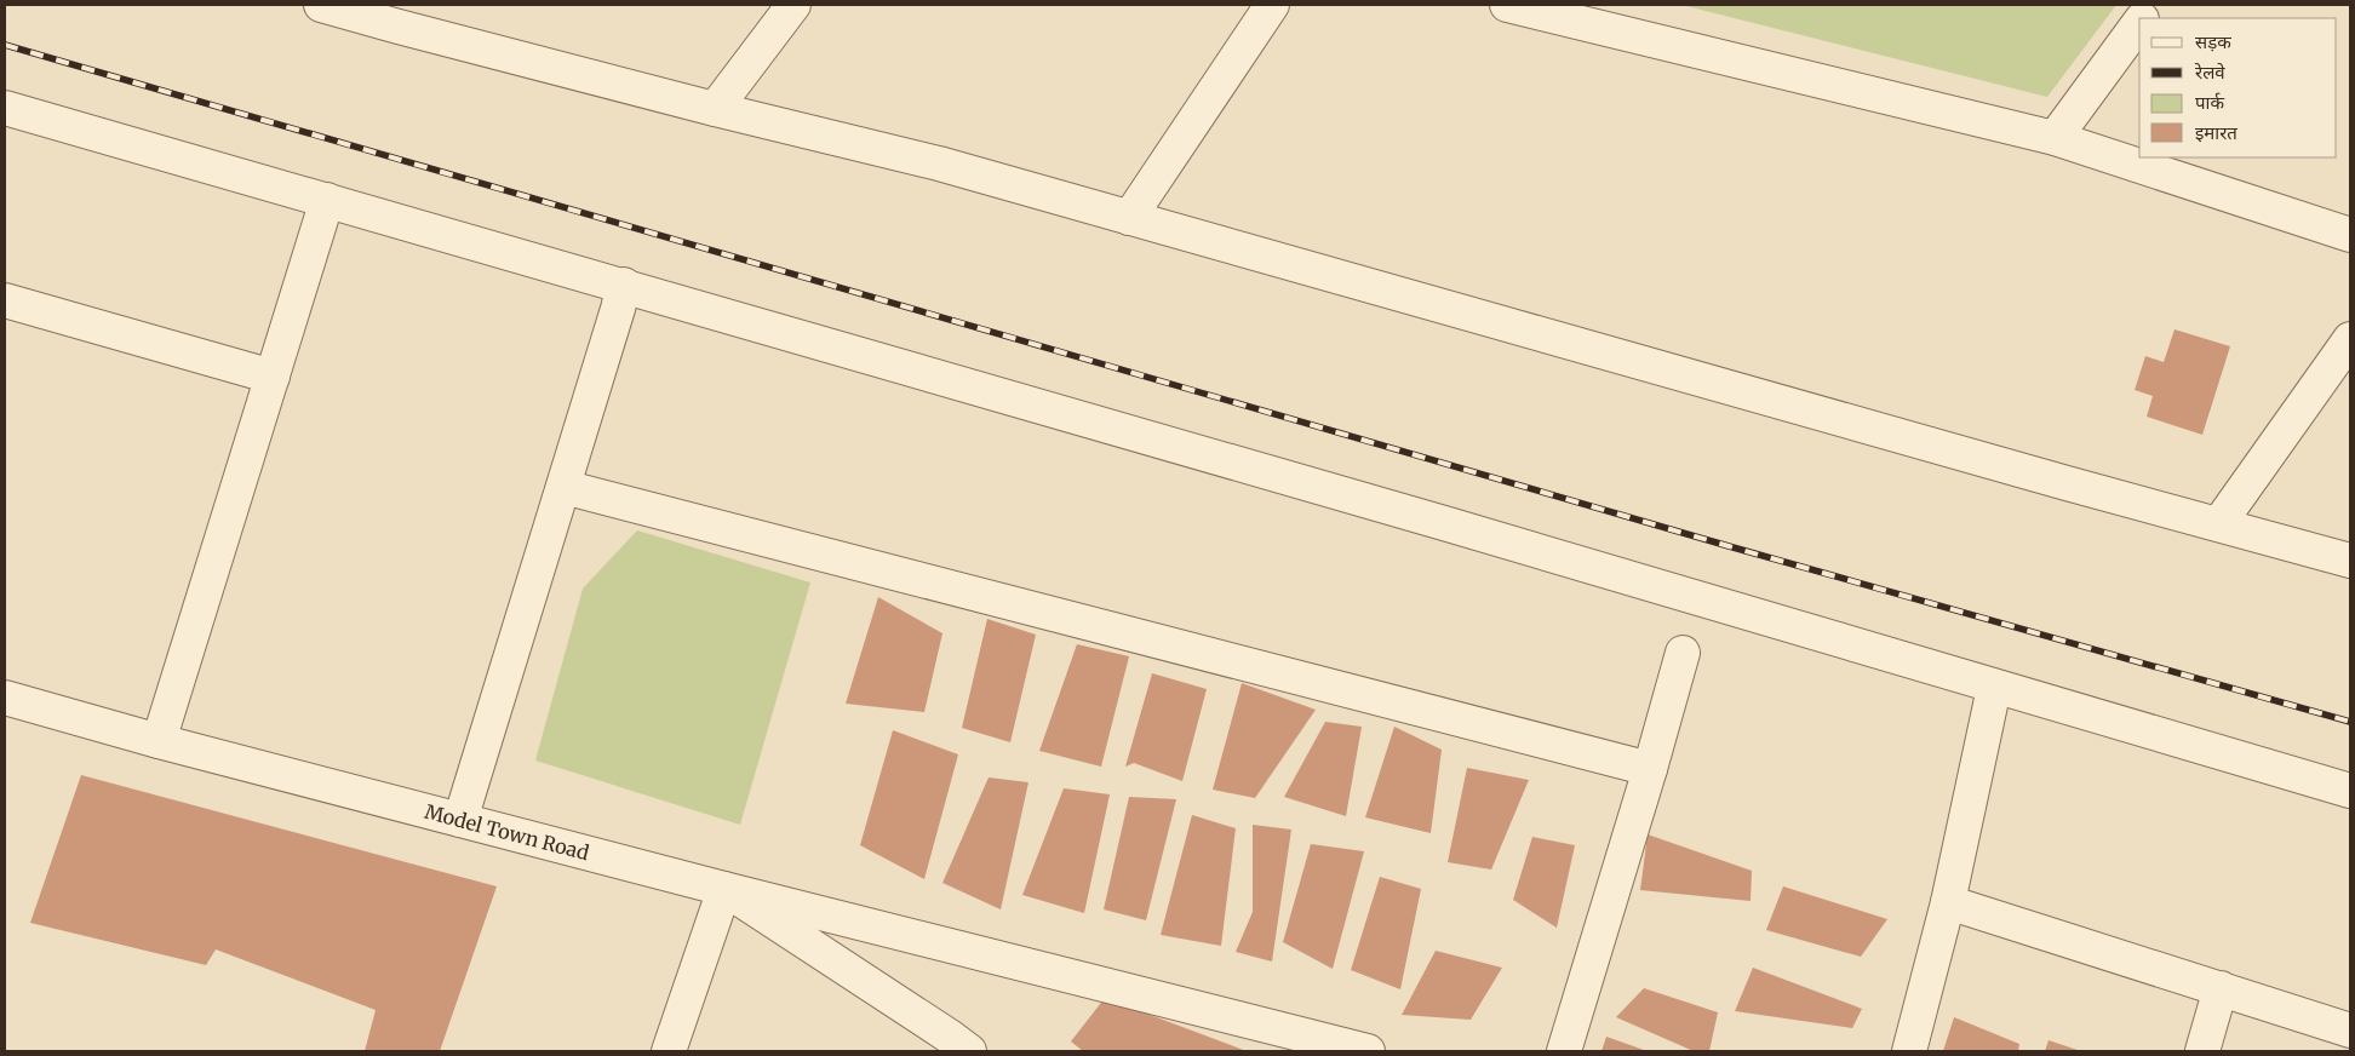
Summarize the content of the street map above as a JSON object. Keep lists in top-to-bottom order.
{
  "streets": {
    "street": ["Model Town Road"]
  },
  "legend": [
    "सड़क",
    "रेलवे",
    "पार्क",
    "इमारत"
  ]
}
